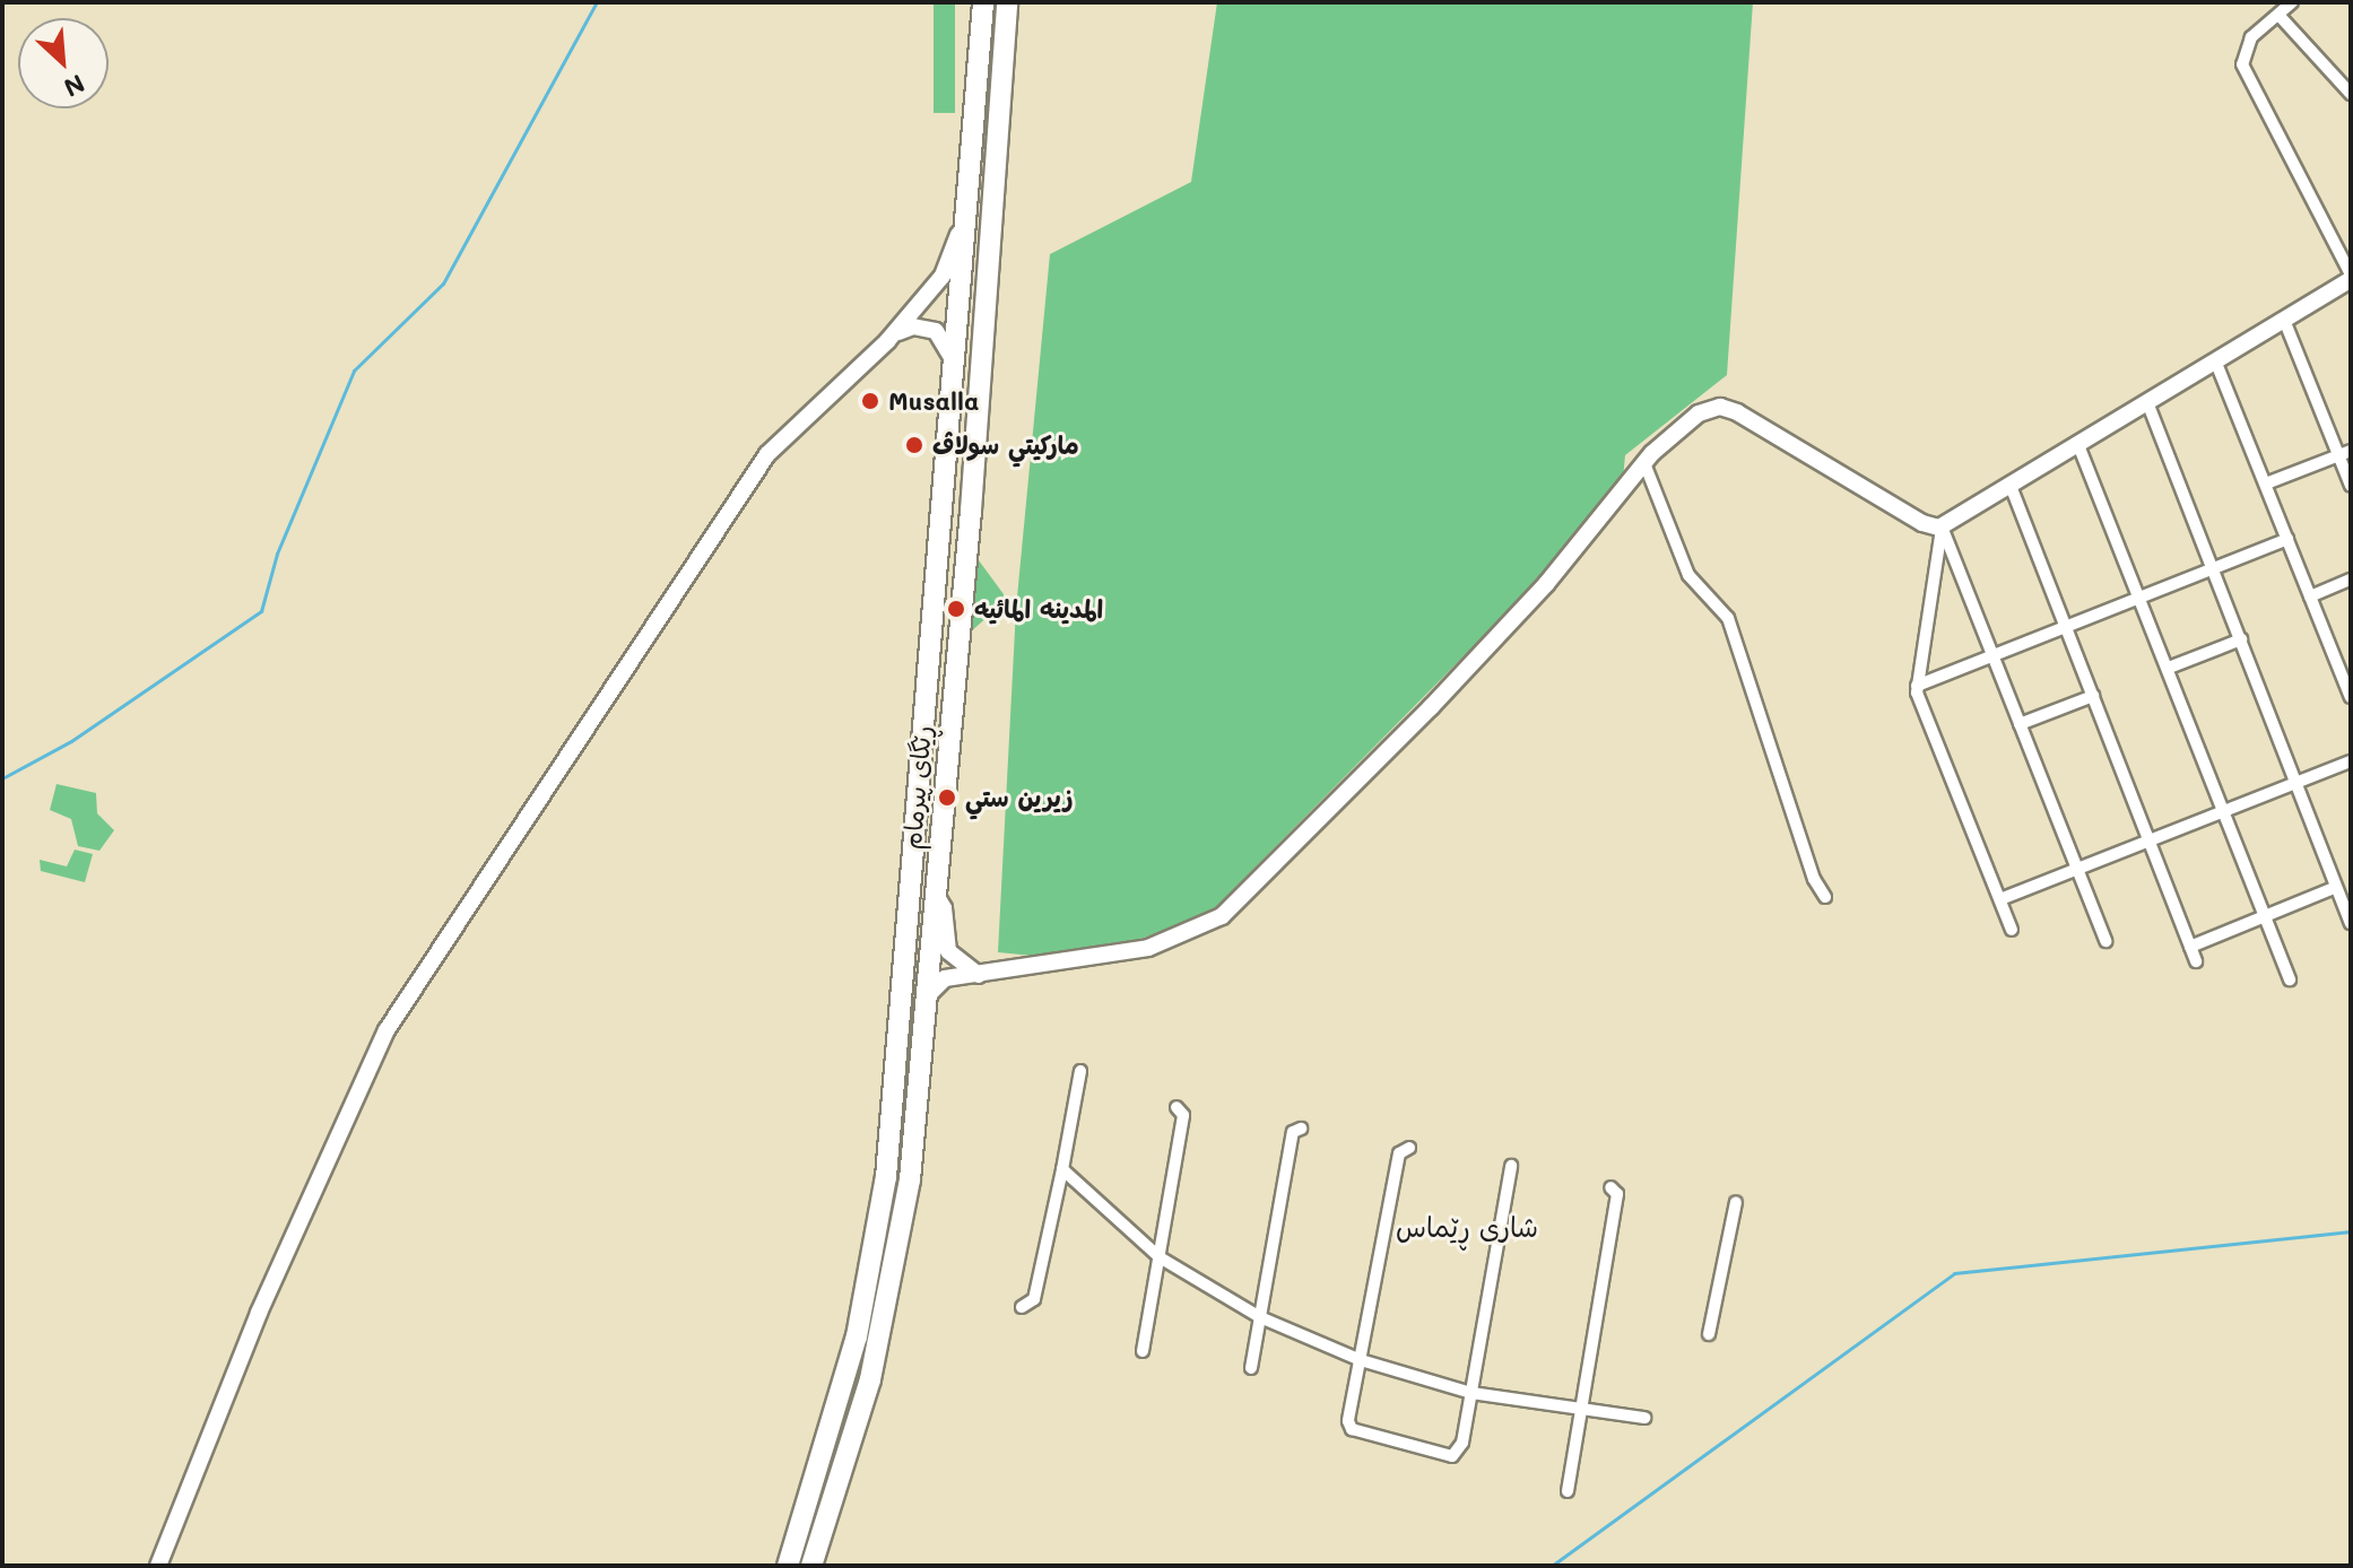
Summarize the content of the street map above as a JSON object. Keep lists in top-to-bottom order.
{
  "streets": {
    "highway": ["ڕێگای پیرمام"]
  },
  "districts": ["شاری ڕێماس"],
  "places": [
    "Musalla",
    "ماركيتي سولاڤ",
    "المدينه المائيه",
    "زيرين ستي"
  ],
  "north": "bottom right"
}
